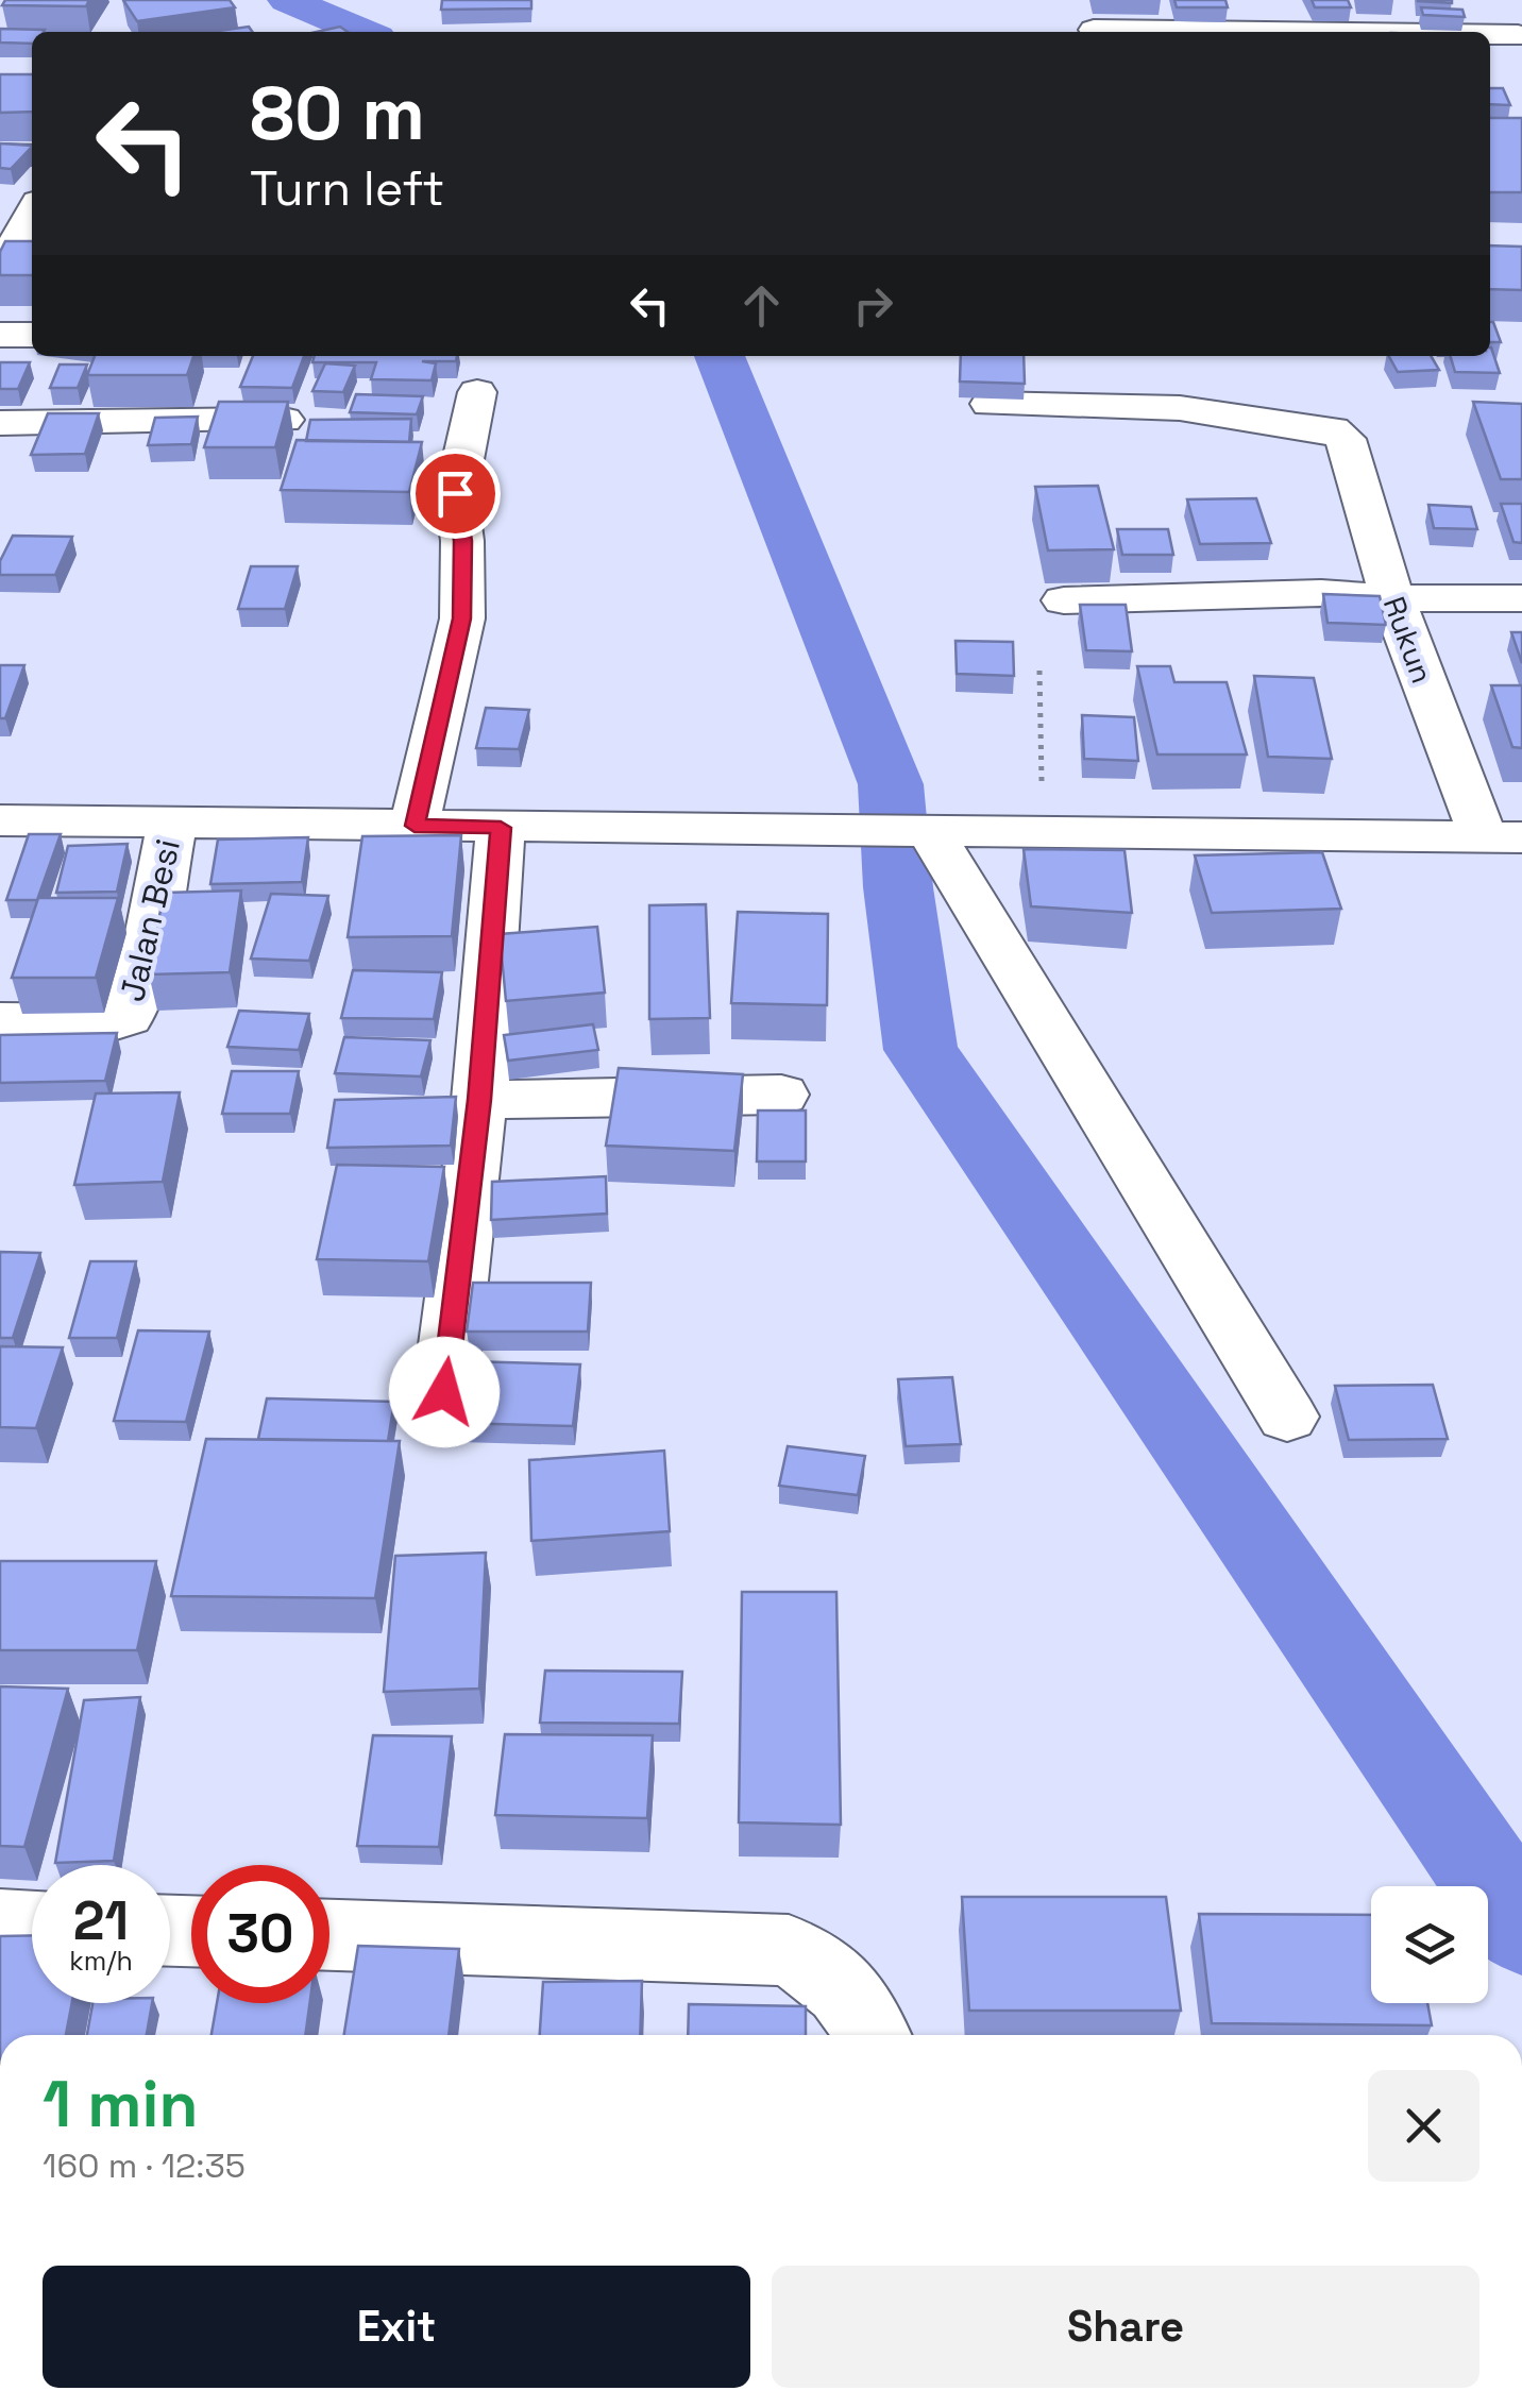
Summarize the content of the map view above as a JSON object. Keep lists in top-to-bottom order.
{
  "streets": {
    "street": ["Rukun", "Jalan Besi"]
  },
  "page": {
    "turn": ["80 m", "Turn left"],
    "speed": "21 km/h",
    "limit": "30",
    "heading": ["1 min", "160 m · 12:35"],
    "buttons": ["Exit", "Share"]
  }
}
